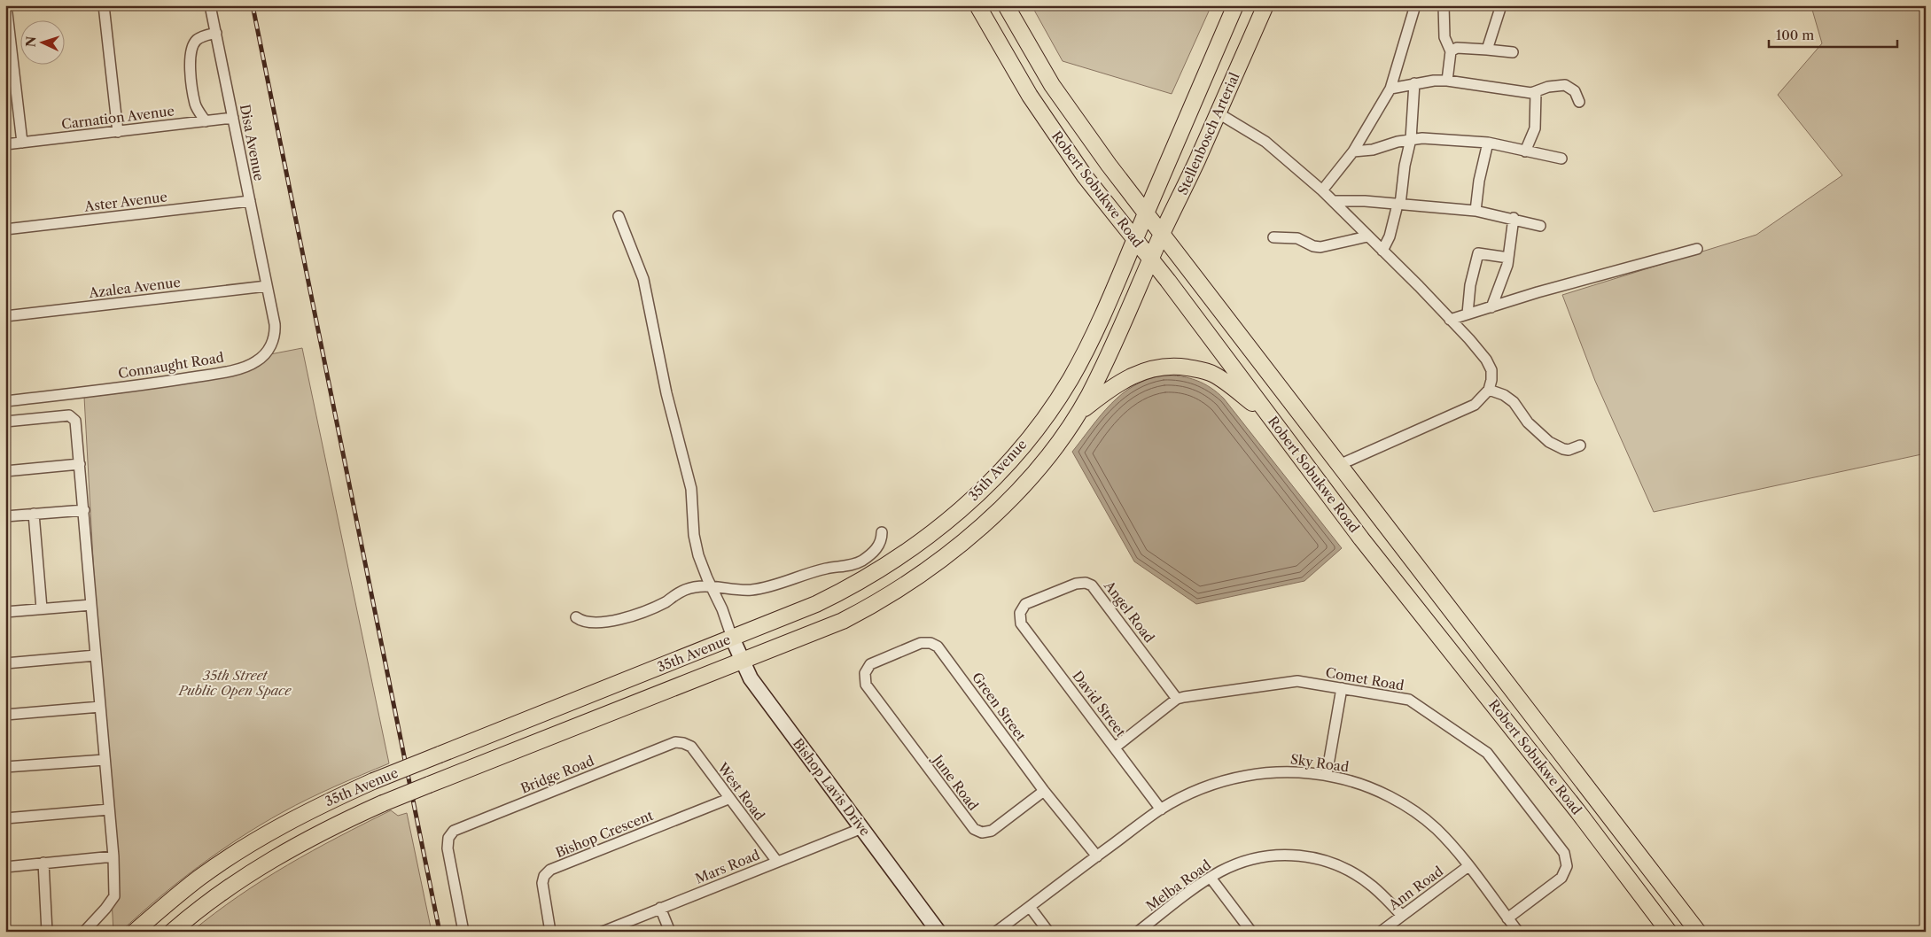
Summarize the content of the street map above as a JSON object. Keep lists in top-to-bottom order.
{
  "streets": {
    "main road": ["Stellenbosch Arterial", "Robert Sobukwe Road", "35th Avenue"],
    "street": [
      "Carnation Avenue",
      "Disa Avenue",
      "Aster Avenue",
      "Azalea Avenue",
      "Connaught Road",
      "Angel Road",
      "Comet Road",
      "David Street",
      "Green Street",
      "Sky Road",
      "Bridge Road",
      "June Road",
      "Bishop Lavis Drive",
      "West Road",
      "Bishop Crescent",
      "Mars Road",
      "Melba Road",
      "Ann Road"
    ]
  },
  "crossings": [
    ["Carnation Avenue", "Disa Avenue"],
    ["Stellenbosch Arterial", "Robert Sobukwe Road"],
    ["Stellenbosch Arterial", "35th Avenue"],
    ["Disa Avenue", "Aster Avenue"],
    ["Disa Avenue", "Azalea Avenue"],
    ["Disa Avenue", "Connaught Road"],
    ["Robert Sobukwe Road", "35th Avenue"],
    ["Azalea Avenue", "Connaught Road"],
    ["35th Avenue", "Bishop Lavis Drive"],
    ["Angel Road", "Comet Road"],
    ["Angel Road", "David Street"],
    ["Comet Road", "David Street"],
    ["Comet Road", "Sky Road"],
    ["David Street", "Sky Road"],
    ["Green Street", "Sky Road"],
    ["Green Street", "June Road"],
    ["Sky Road", "Ann Road"],
    ["Bridge Road", "West Road"],
    ["Bishop Lavis Drive", "Mars Road"],
    ["West Road", "Bishop Crescent"],
    ["West Road", "Mars Road"],
    ["Melba Road", "Ann Road"]
  ],
  "parks": ["35th Street Public Open Space"],
  "scale_bar": "100 m",
  "north": "left"
}
